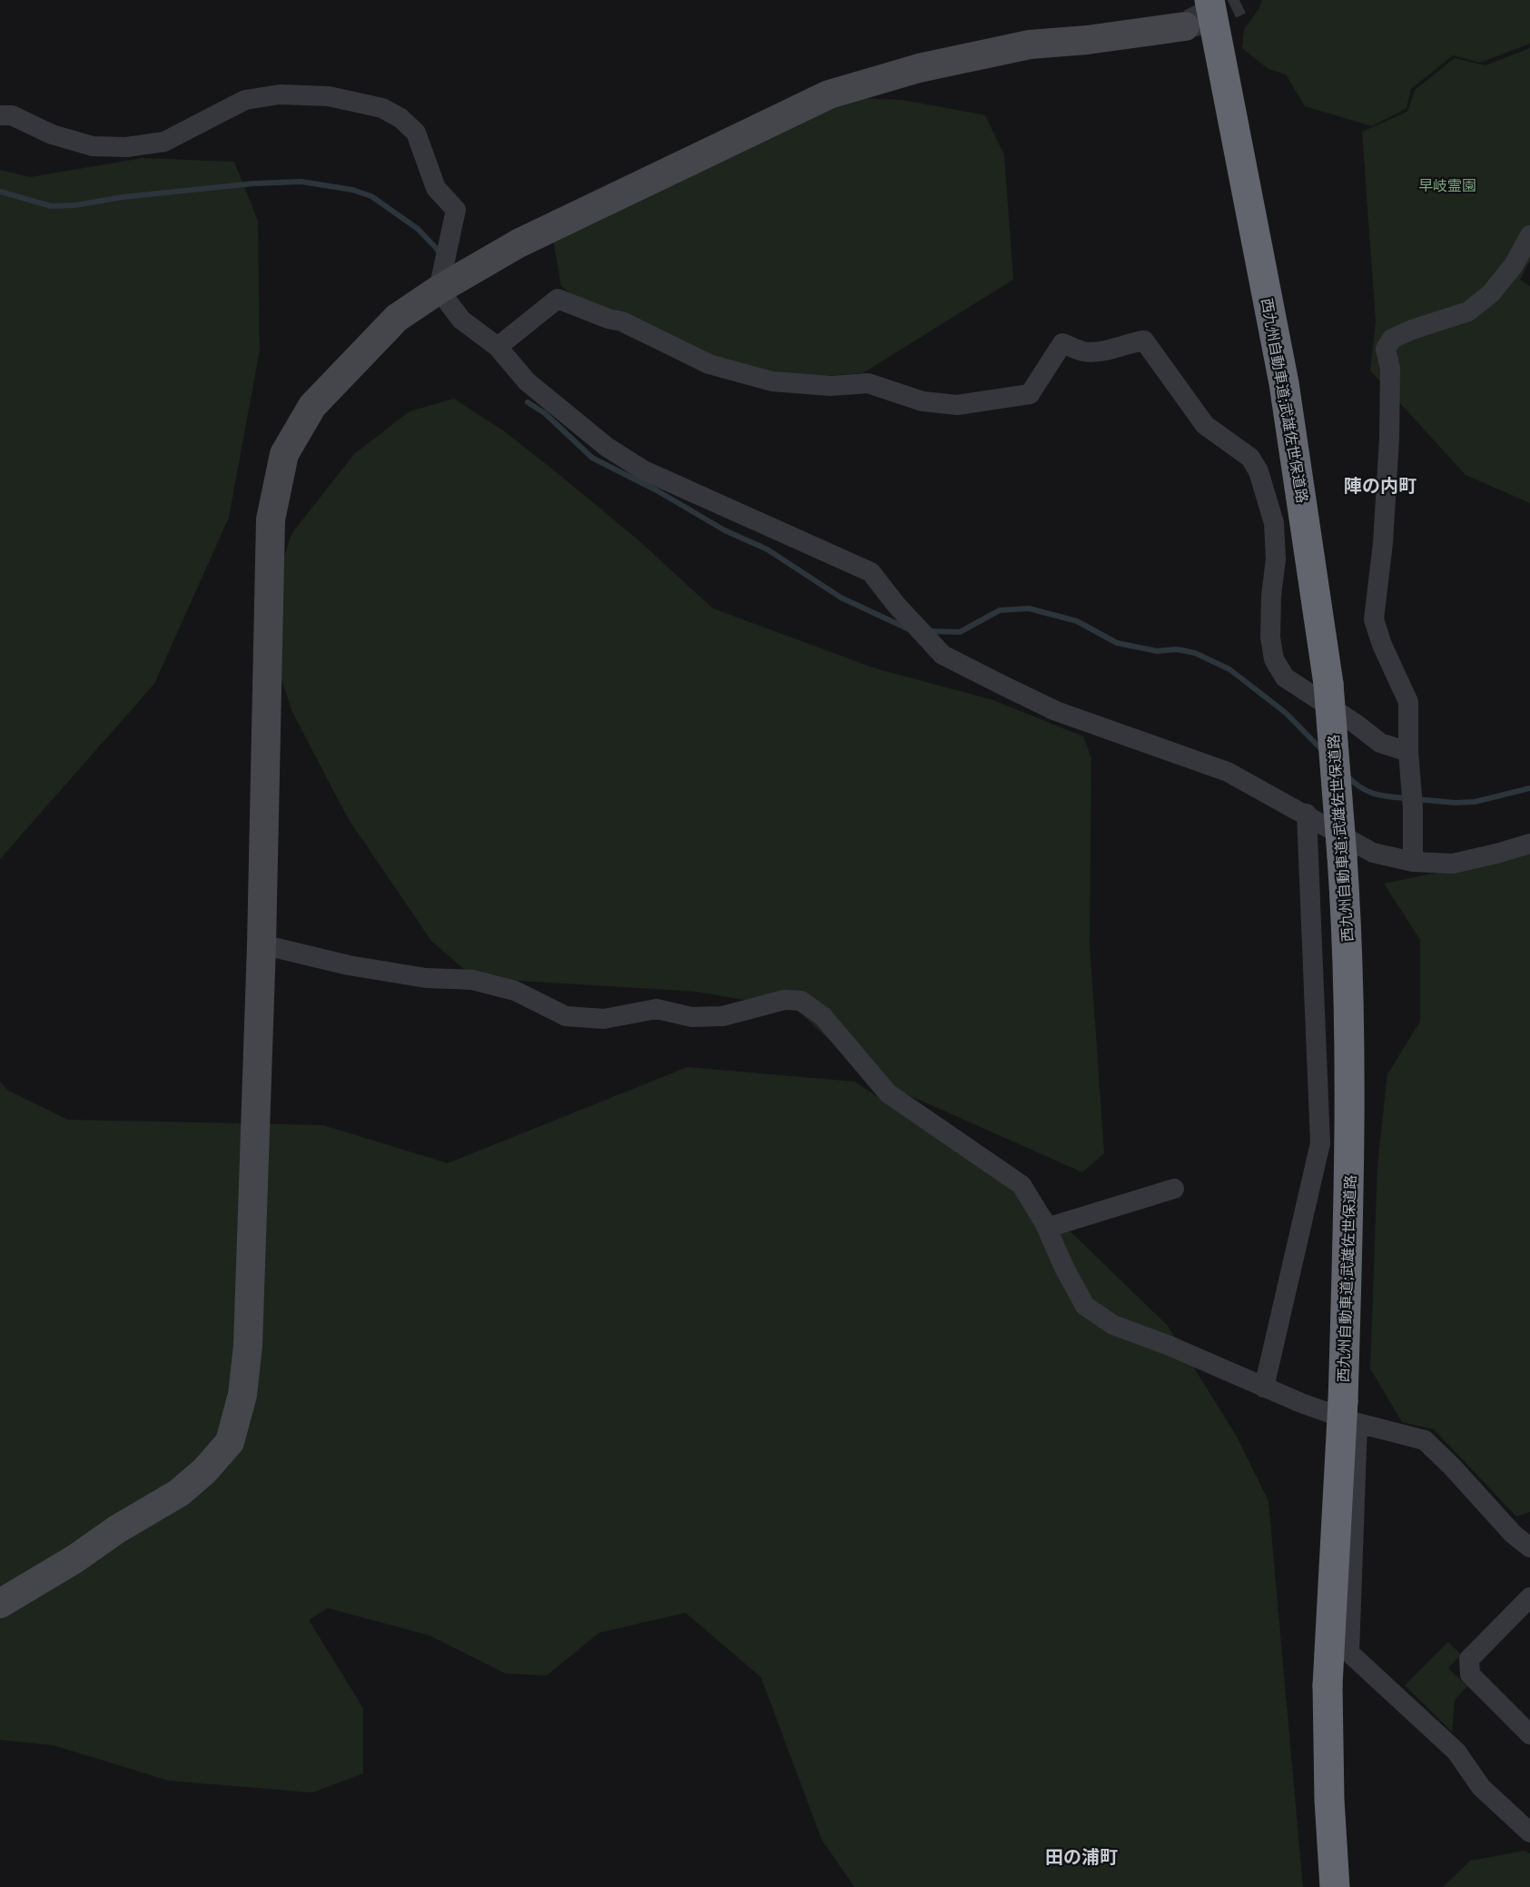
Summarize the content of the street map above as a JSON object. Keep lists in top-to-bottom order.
{
  "streets": {
    "highway": ["西九州自動車道;武雄佐世保道路"]
  },
  "districts": ["陣の内町", "田の浦町"],
  "parks": ["早岐霊園"]
}
